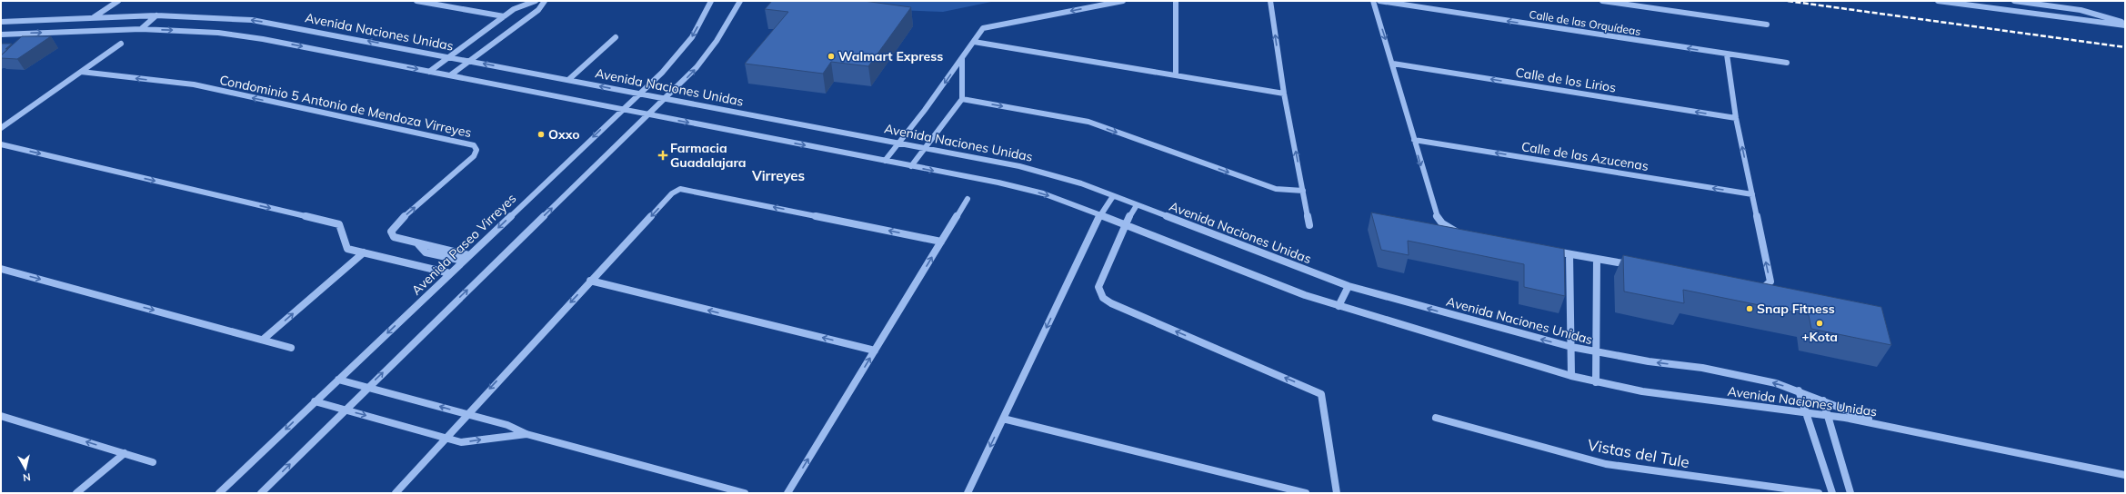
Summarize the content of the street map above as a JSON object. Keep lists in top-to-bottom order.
{
  "streets": {
    "street": [
      "Calle de las Orquídeas",
      "Avenida Naciones Unidas",
      "Calle de los Lirios",
      "Condominio 5 Antonio de Mendoza Virreyes",
      "Calle de las Azucenas",
      "Avenida Paseo Virreyes",
      "Vistas del Tule"
    ]
  },
  "crossings": [
    ["Avenida Naciones Unidas", "Avenida Paseo Virreyes"],
    ["Condominio 5 Antonio de Mendoza Virreyes", "Avenida Paseo Virreyes"]
  ],
  "one_way": ["Calle de los Lirios", "Calle de las Azucenas"],
  "districts": ["Virreyes"],
  "places": {
    "other": [
      "Walmart Express",
      "Oxxo",
      "Snap Fitness",
      "+Kota"
    ],
    "health": ["Farmacia Guadalajara"]
  },
  "north": "bottom"
}
